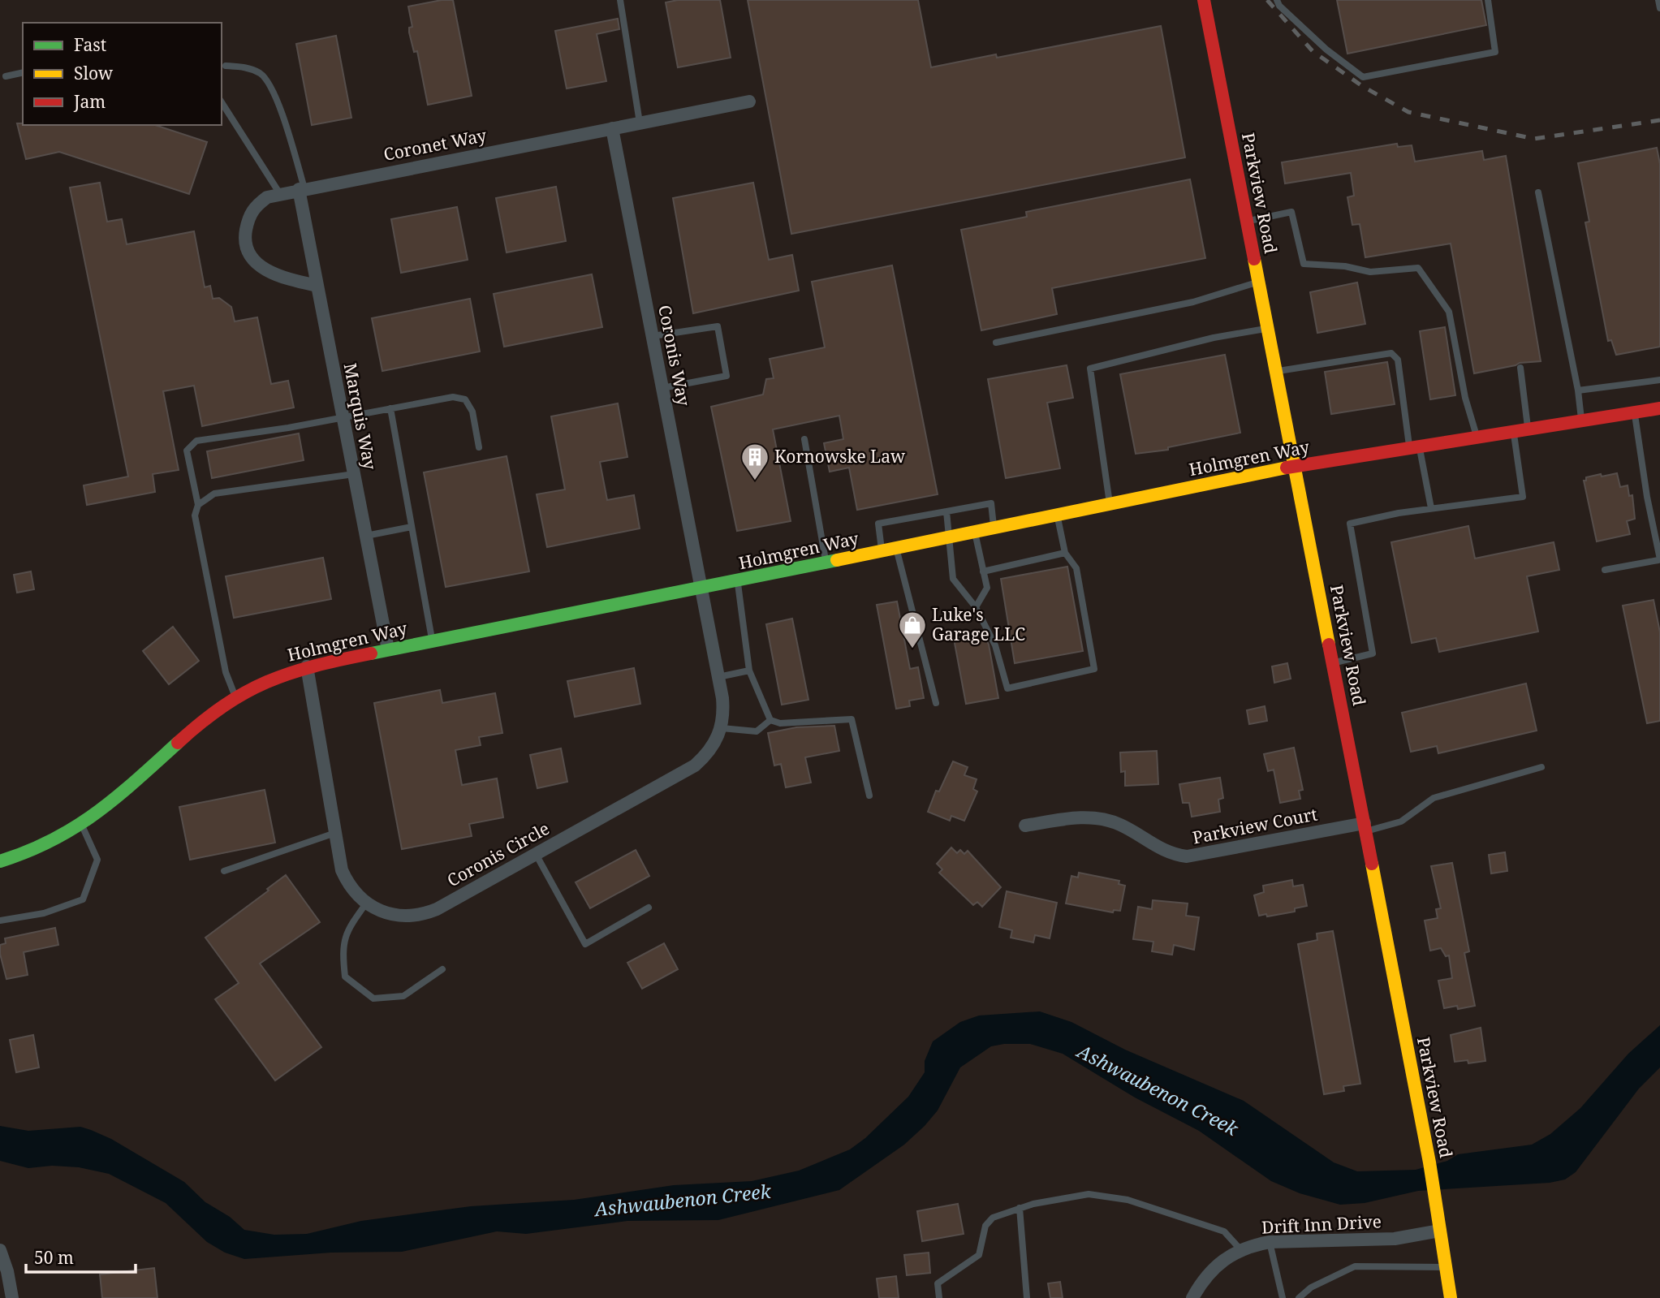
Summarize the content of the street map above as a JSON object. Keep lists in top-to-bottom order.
{
  "streets": {
    "street": [
      "Coronet Way",
      "Parkview Road",
      "Coronis Way",
      "Marquis Way",
      "Holmgren Way",
      "Parkview Court",
      "Coronis Circle",
      "Drift Inn Drive"
    ]
  },
  "crossings": [
    ["Coronet Way", "Coronis Way"],
    ["Coronet Way", "Marquis Way"],
    ["Parkview Road", "Holmgren Way"],
    ["Parkview Road", "Parkview Court"],
    ["Parkview Road", "Drift Inn Drive"],
    ["Coronis Way", "Holmgren Way"],
    ["Coronis Way", "Coronis Circle"],
    ["Marquis Way", "Holmgren Way"],
    ["Holmgren Way", "Coronis Circle"]
  ],
  "water": ["Ashwaubenon Creek"],
  "places": {
    "building": ["Kornowske Law"],
    "shop": ["Luke's Garage LLC"]
  },
  "legend": ["Fast", "Slow", "Jam"],
  "scale_bar": "50 m"
}
